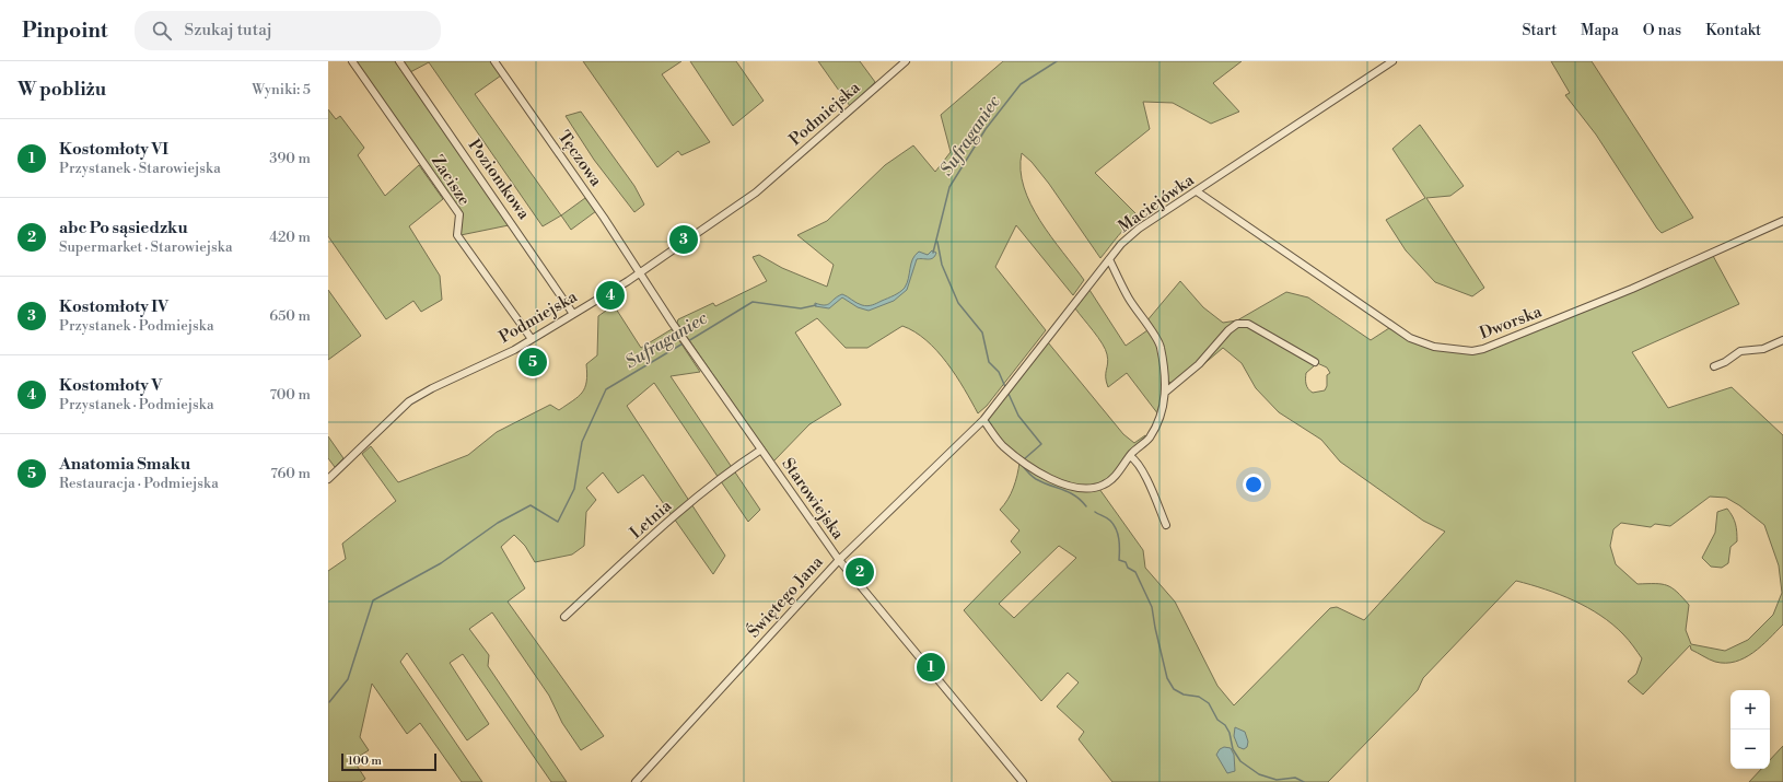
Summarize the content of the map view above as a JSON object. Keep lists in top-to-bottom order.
{
  "streets": {
    "street": [
      "Podmiejska",
      "Tęczowa",
      "Poziomkowa",
      "Zacisze",
      "Maciejówka",
      "Dworska",
      "Starowiejska",
      "Letnia",
      "Świętego Jana"
    ]
  },
  "crossings": [
    ["Podmiejska", "Tęczowa"],
    ["Podmiejska", "Poziomkowa"],
    ["Podmiejska", "Zacisze"],
    ["Podmiejska", "Starowiejska"],
    ["Tęczowa", "Starowiejska"],
    ["Maciejówka", "Dworska"],
    ["Maciejówka", "Świętego Jana"],
    ["Starowiejska", "Letnia"],
    ["Starowiejska", "Świętego Jana"]
  ],
  "water": ["Sufraganiec"],
  "scale_bar": "100 m",
  "page": {
    "header": "Pinpoint",
    "search": "Szukaj tutaj",
    "nav": [
      "Start",
      "Mapa",
      "O nas",
      "Kontakt"
    ],
    "heading": ["W pobliżu", "Wyniki: 5"],
    "list": [
      {
        "mark": "1",
        "name": "Kostomłoty VI",
        "note": "Przystanek · Starowiejska",
        "value": "390 m"
      },
      {
        "mark": "2",
        "name": "abc Po sąsiedzku",
        "note": "Supermarket · Starowiejska",
        "value": "420 m"
      },
      {
        "mark": "3",
        "name": "Kostomłoty IV",
        "note": "Przystanek · Podmiejska",
        "value": "650 m"
      },
      {
        "mark": "4",
        "name": "Kostomłoty V",
        "note": "Przystanek · Podmiejska",
        "value": "700 m"
      },
      {
        "mark": "5",
        "name": "Anatomia Smaku",
        "note": "Restauracja · Podmiejska",
        "value": "760 m"
      }
    ],
    "pins": [
      "3",
      "4",
      "5",
      "2",
      "1"
    ],
    "map_buttons": ["+", "−"],
    "scale": "100 m"
  }
}
